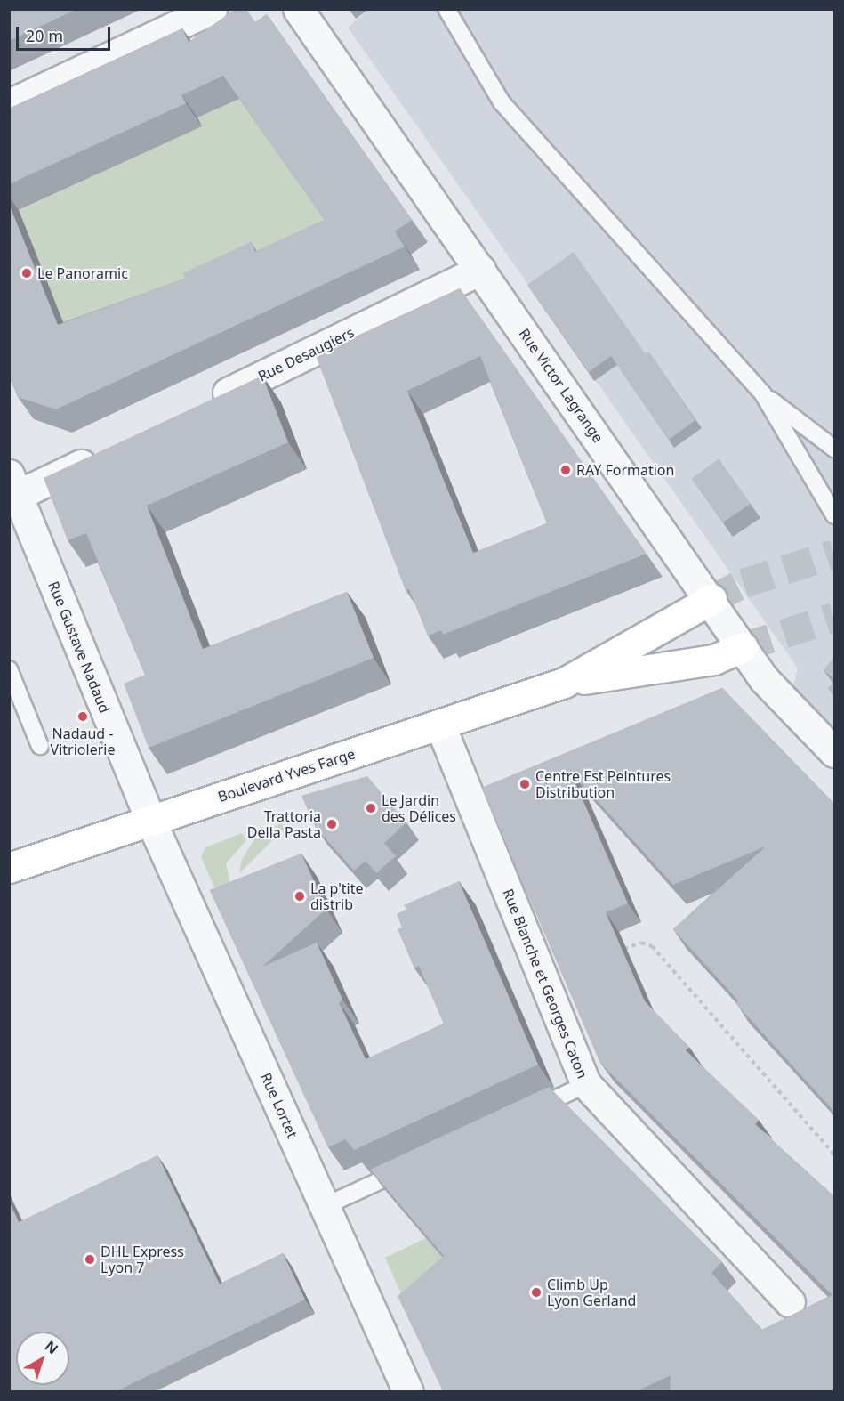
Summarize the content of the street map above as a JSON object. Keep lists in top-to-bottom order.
{
  "streets": {
    "street": [
      "Rue Desaugiers",
      "Rue Victor Lagrange",
      "Rue Gustave Nadaud",
      "Boulevard Yves Farge",
      "Rue Blanche et Georges Caton",
      "Rue Lortet"
    ]
  },
  "crossings": [
    ["Rue Desaugiers", "Rue Victor Lagrange"],
    ["Rue Victor Lagrange", "Boulevard Yves Farge"],
    ["Rue Gustave Nadaud", "Boulevard Yves Farge"],
    ["Rue Gustave Nadaud", "Rue Lortet"],
    ["Boulevard Yves Farge", "Rue Blanche et Georges Caton"],
    ["Boulevard Yves Farge", "Rue Lortet"]
  ],
  "places": [
    "Le Panoramic",
    "RAY Formation",
    "Nadaud - Vitriolerie",
    "Centre Est Peintures Distribution",
    "Le Jardin des Délices",
    "Trattoria Della Pasta",
    "La p'tite distrib",
    "DHL Express Lyon 7",
    "Climb Up Lyon Gerland"
  ],
  "scale_bar": "20 m",
  "north": "top right"
}
